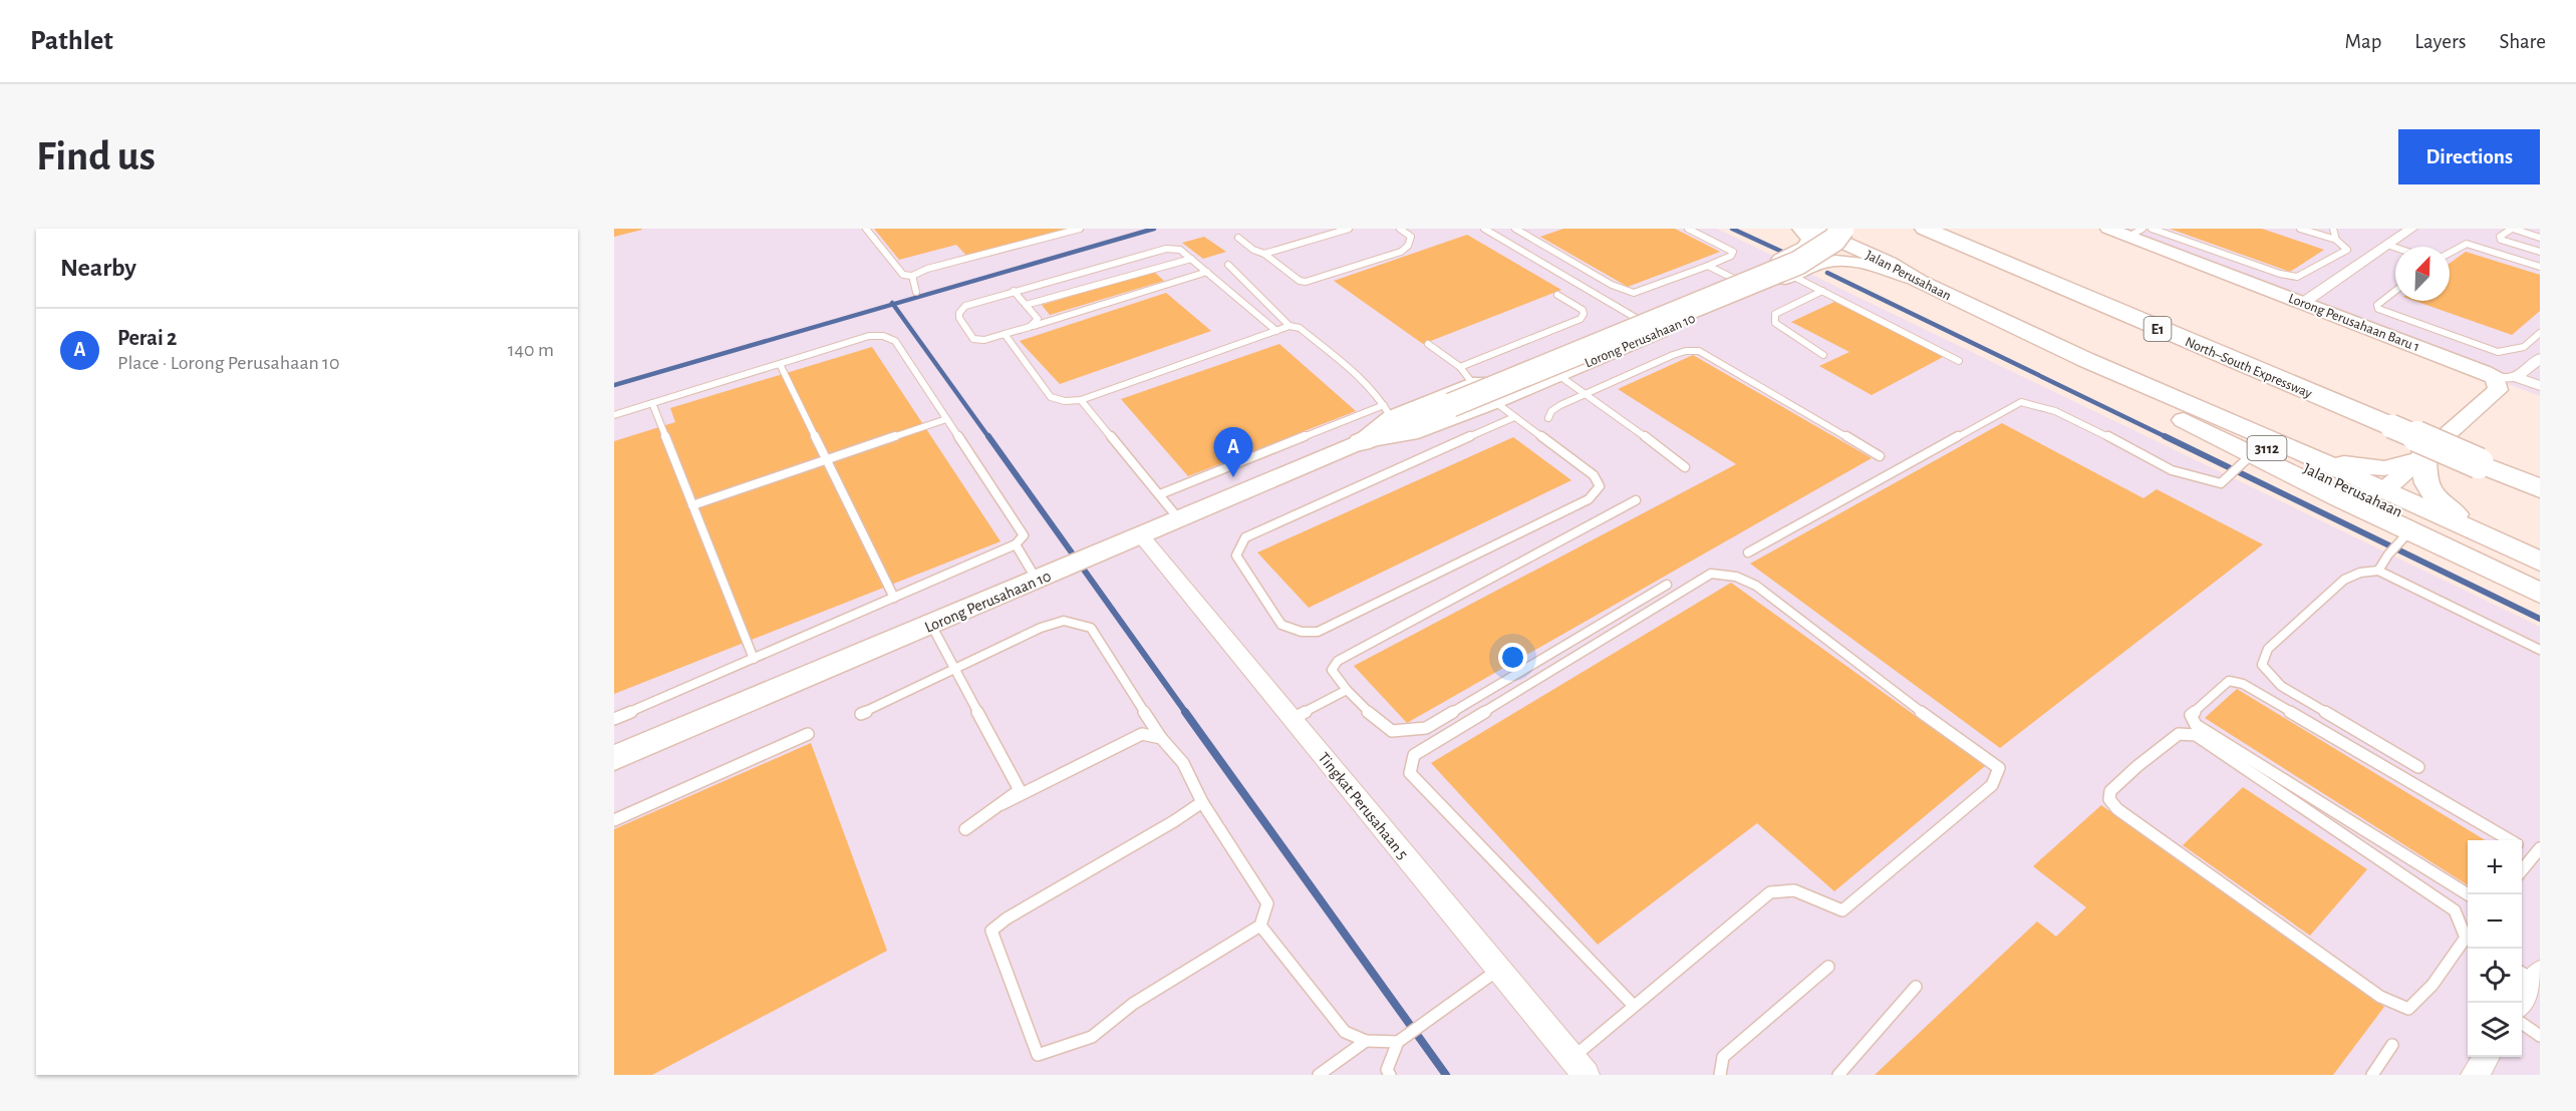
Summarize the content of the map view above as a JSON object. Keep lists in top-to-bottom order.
{
  "streets": {
    "highway": ["E1", "North–South Expressway"],
    "main road": ["Jalan Perusahaan", "3112"],
    "street": ["Lorong Perusahaan Baru 1", "Lorong Perusahaan 10", "Tingkat Perusahaan 5"]
  },
  "crossings": [
    ["Jalan Perusahaan", "Lorong Perusahaan 10"],
    ["Lorong Perusahaan 10", "Tingkat Perusahaan 5"]
  ],
  "north": "top right",
  "page": {
    "header": "Pathlet",
    "nav": ["Map", "Layers", "Share"],
    "buttons": "Directions",
    "title": "Find us",
    "heading": "Nearby",
    "list": [
      {
        "mark": "A",
        "name": "Perai 2",
        "note": "Place · Lorong Perusahaan 10",
        "value": "140 m"
      }
    ],
    "pins": "A",
    "map_buttons": ["+", "−"]
  }
}
